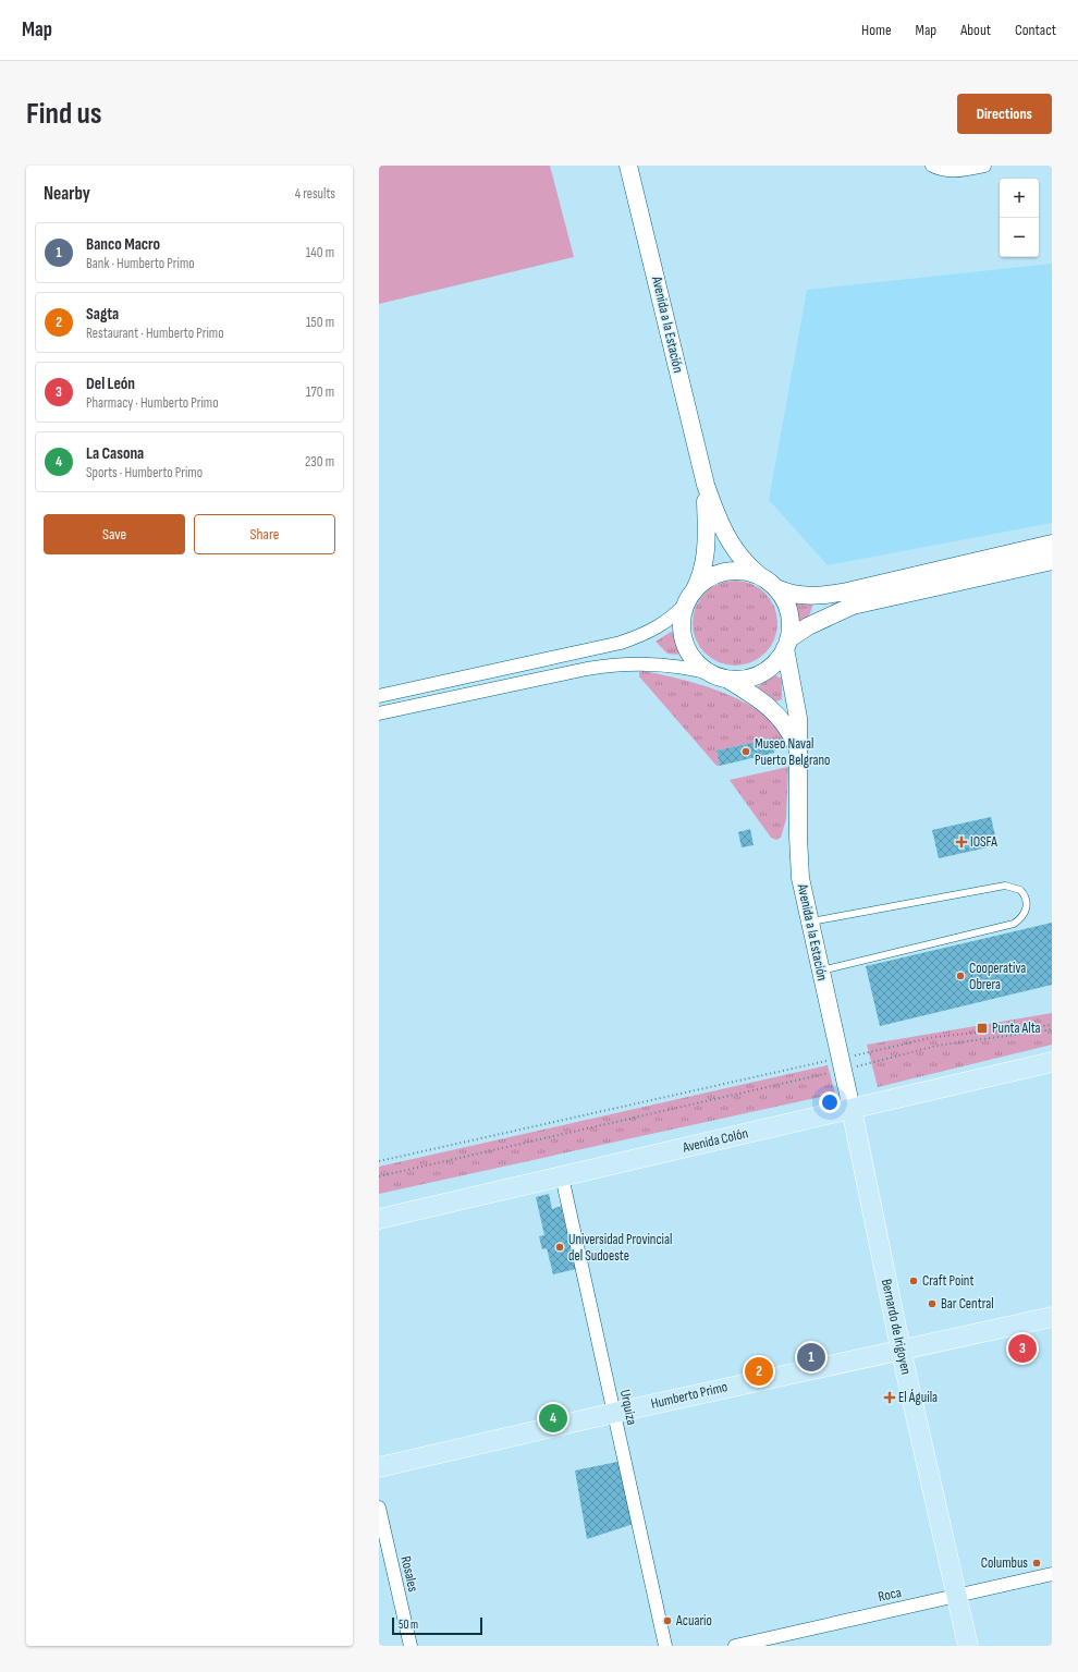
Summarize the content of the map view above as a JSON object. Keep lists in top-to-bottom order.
{
  "streets": {
    "main road": ["Avenida Colón", "Bernardo de Irigoyen", "Humberto Primo"],
    "street": [
      "Avenida a la Estación",
      "Urquiza",
      "Rosales",
      "Roca"
    ]
  },
  "crossings": [
    ["Avenida a la Estación", "Avenida Colón"],
    ["Avenida a la Estación", "Bernardo de Irigoyen"],
    ["Avenida Colón", "Bernardo de Irigoyen"],
    ["Avenida Colón", "Urquiza"],
    ["Bernardo de Irigoyen", "Humberto Primo"],
    ["Bernardo de Irigoyen", "Roca"],
    ["Humberto Primo", "Urquiza"]
  ],
  "places": {
    "other": [
      "Museo Naval Puerto Belgrano",
      "Cooperativa Obrera",
      "Universidad Provincial del Sudoeste",
      "Craft Point",
      "Bar Central",
      "Columbus",
      "Acuario"
    ],
    "health": ["IOSFA", "El Águila"],
    "transit": ["Punta Alta"]
  },
  "scale_bar": "50 m",
  "page": {
    "header": "Map",
    "nav": [
      "Home",
      "Map",
      "About",
      "Contact"
    ],
    "buttons": [
      "Directions",
      ["Save", "Share"]
    ],
    "title": "Find us",
    "heading": ["Nearby", "4 results"],
    "map_buttons": ["+", "−"],
    "list": [
      {
        "mark": "1",
        "name": "Banco Macro",
        "note": "Bank · Humberto Primo",
        "value": "140 m"
      },
      {
        "mark": "2",
        "name": "Sagta",
        "note": "Restaurant · Humberto Primo",
        "value": "150 m"
      },
      {
        "mark": "3",
        "name": "Del León",
        "note": "Pharmacy · Humberto Primo",
        "value": "170 m"
      },
      {
        "mark": "4",
        "name": "La Casona",
        "note": "Sports · Humberto Primo",
        "value": "230 m"
      }
    ],
    "pins": [
      "3",
      "1",
      "2",
      "4"
    ],
    "scale": "50 m"
  }
}
